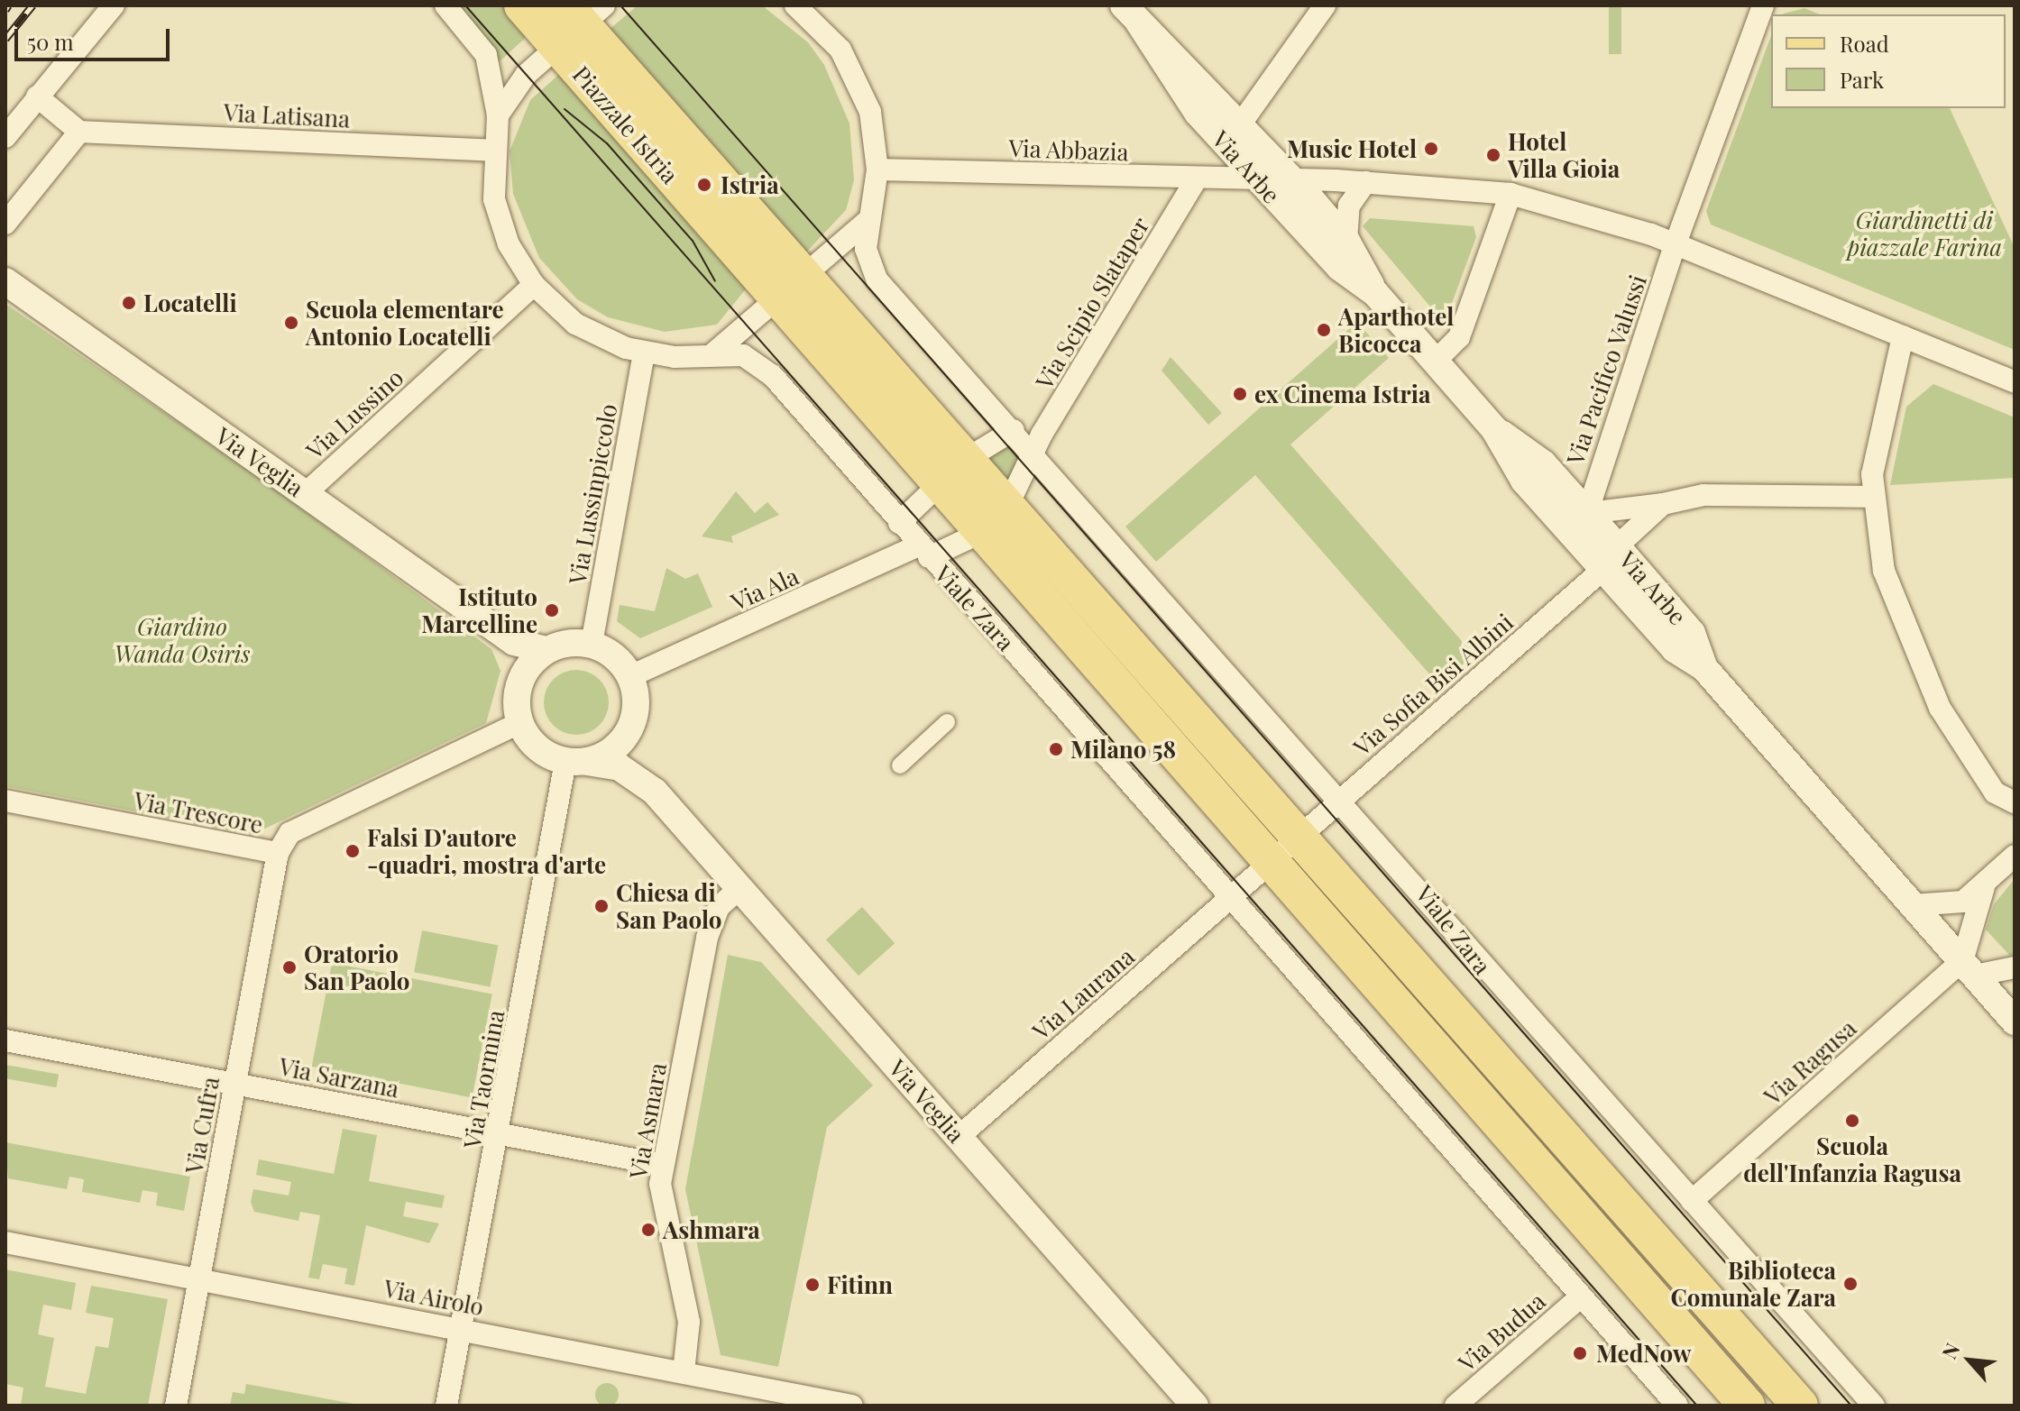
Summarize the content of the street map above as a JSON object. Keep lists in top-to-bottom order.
{
  "streets": {
    "main road": ["Piazzale Istria"],
    "street": [
      "Via Latisana",
      "Via Abbazia",
      "Via Arbe",
      "Via Scipio Slataper",
      "Via Pacifico Valussi",
      "Via Lussino",
      "Via Veglia",
      "Via Lussinpiccolo",
      "Via Ala",
      "Viale Zara",
      "Via Sofia Bisi Albini",
      "Via Trescore",
      "Via Laurana",
      "Via Ragusa",
      "Via Sarzana",
      "Via Taormina",
      "Via Asmara",
      "Via Cufra",
      "Via Airolo",
      "Via Budua"
    ]
  },
  "crossings": [
    ["Via Latisana", "Piazzale Istria"],
    ["Piazzale Istria", "Via Lussino"],
    ["Piazzale Istria", "Via Lussinpiccolo"],
    ["Piazzale Istria", "Viale Zara"],
    ["Via Abbazia", "Via Arbe"],
    ["Via Abbazia", "Via Scipio Slataper"],
    ["Via Abbazia", "Via Pacifico Valussi"],
    ["Via Arbe", "Via Pacifico Valussi"],
    ["Via Arbe", "Via Sofia Bisi Albini"],
    ["Via Arbe", "Via Ragusa"],
    ["Via Scipio Slataper", "Viale Zara"],
    ["Via Lussino", "Via Veglia"],
    ["Via Veglia", "Via Lussinpiccolo"],
    ["Via Veglia", "Via Ala"],
    ["Via Veglia", "Via Trescore"],
    ["Via Veglia", "Via Laurana"],
    ["Via Veglia", "Via Taormina"],
    ["Via Veglia", "Via Asmara"],
    ["Via Lussinpiccolo", "Via Ala"],
    ["Via Lussinpiccolo", "Via Trescore"],
    ["Via Lussinpiccolo", "Via Taormina"],
    ["Via Ala", "Viale Zara"],
    ["Via Ala", "Via Trescore"],
    ["Via Ala", "Via Taormina"],
    ["Viale Zara", "Via Sofia Bisi Albini"],
    ["Viale Zara", "Via Laurana"],
    ["Viale Zara", "Via Ragusa"],
    ["Viale Zara", "Via Budua"],
    ["Via Trescore", "Via Taormina"],
    ["Via Trescore", "Via Cufra"],
    ["Via Sarzana", "Via Taormina"],
    ["Via Sarzana", "Via Asmara"],
    ["Via Sarzana", "Via Cufra"],
    ["Via Taormina", "Via Airolo"],
    ["Via Asmara", "Via Airolo"],
    ["Via Cufra", "Via Airolo"]
  ],
  "parks": ["Giardinetti di piazzale Farina", "Giardino Wanda Osiris"],
  "places": [
    "Music Hotel",
    "Hotel Villa Gioia",
    "Istria",
    "Locatelli",
    "Scuola elementare Antonio Locatelli",
    "Aparthotel Bicocca",
    "ex Cinema Istria",
    "Istituto Marcelline",
    "Milano 58",
    "Falsi D'autore -quadri, mostra d'arte",
    "Chiesa di San Paolo",
    "Oratorio San Paolo",
    "Scuola dell'Infanzia Ragusa",
    "Ashmara",
    "Biblioteca Comunale Zara",
    "Fitinn",
    "MedNow"
  ],
  "legend": ["Road", "Park"],
  "scale_bar": "50 m",
  "north": "top left"
}
